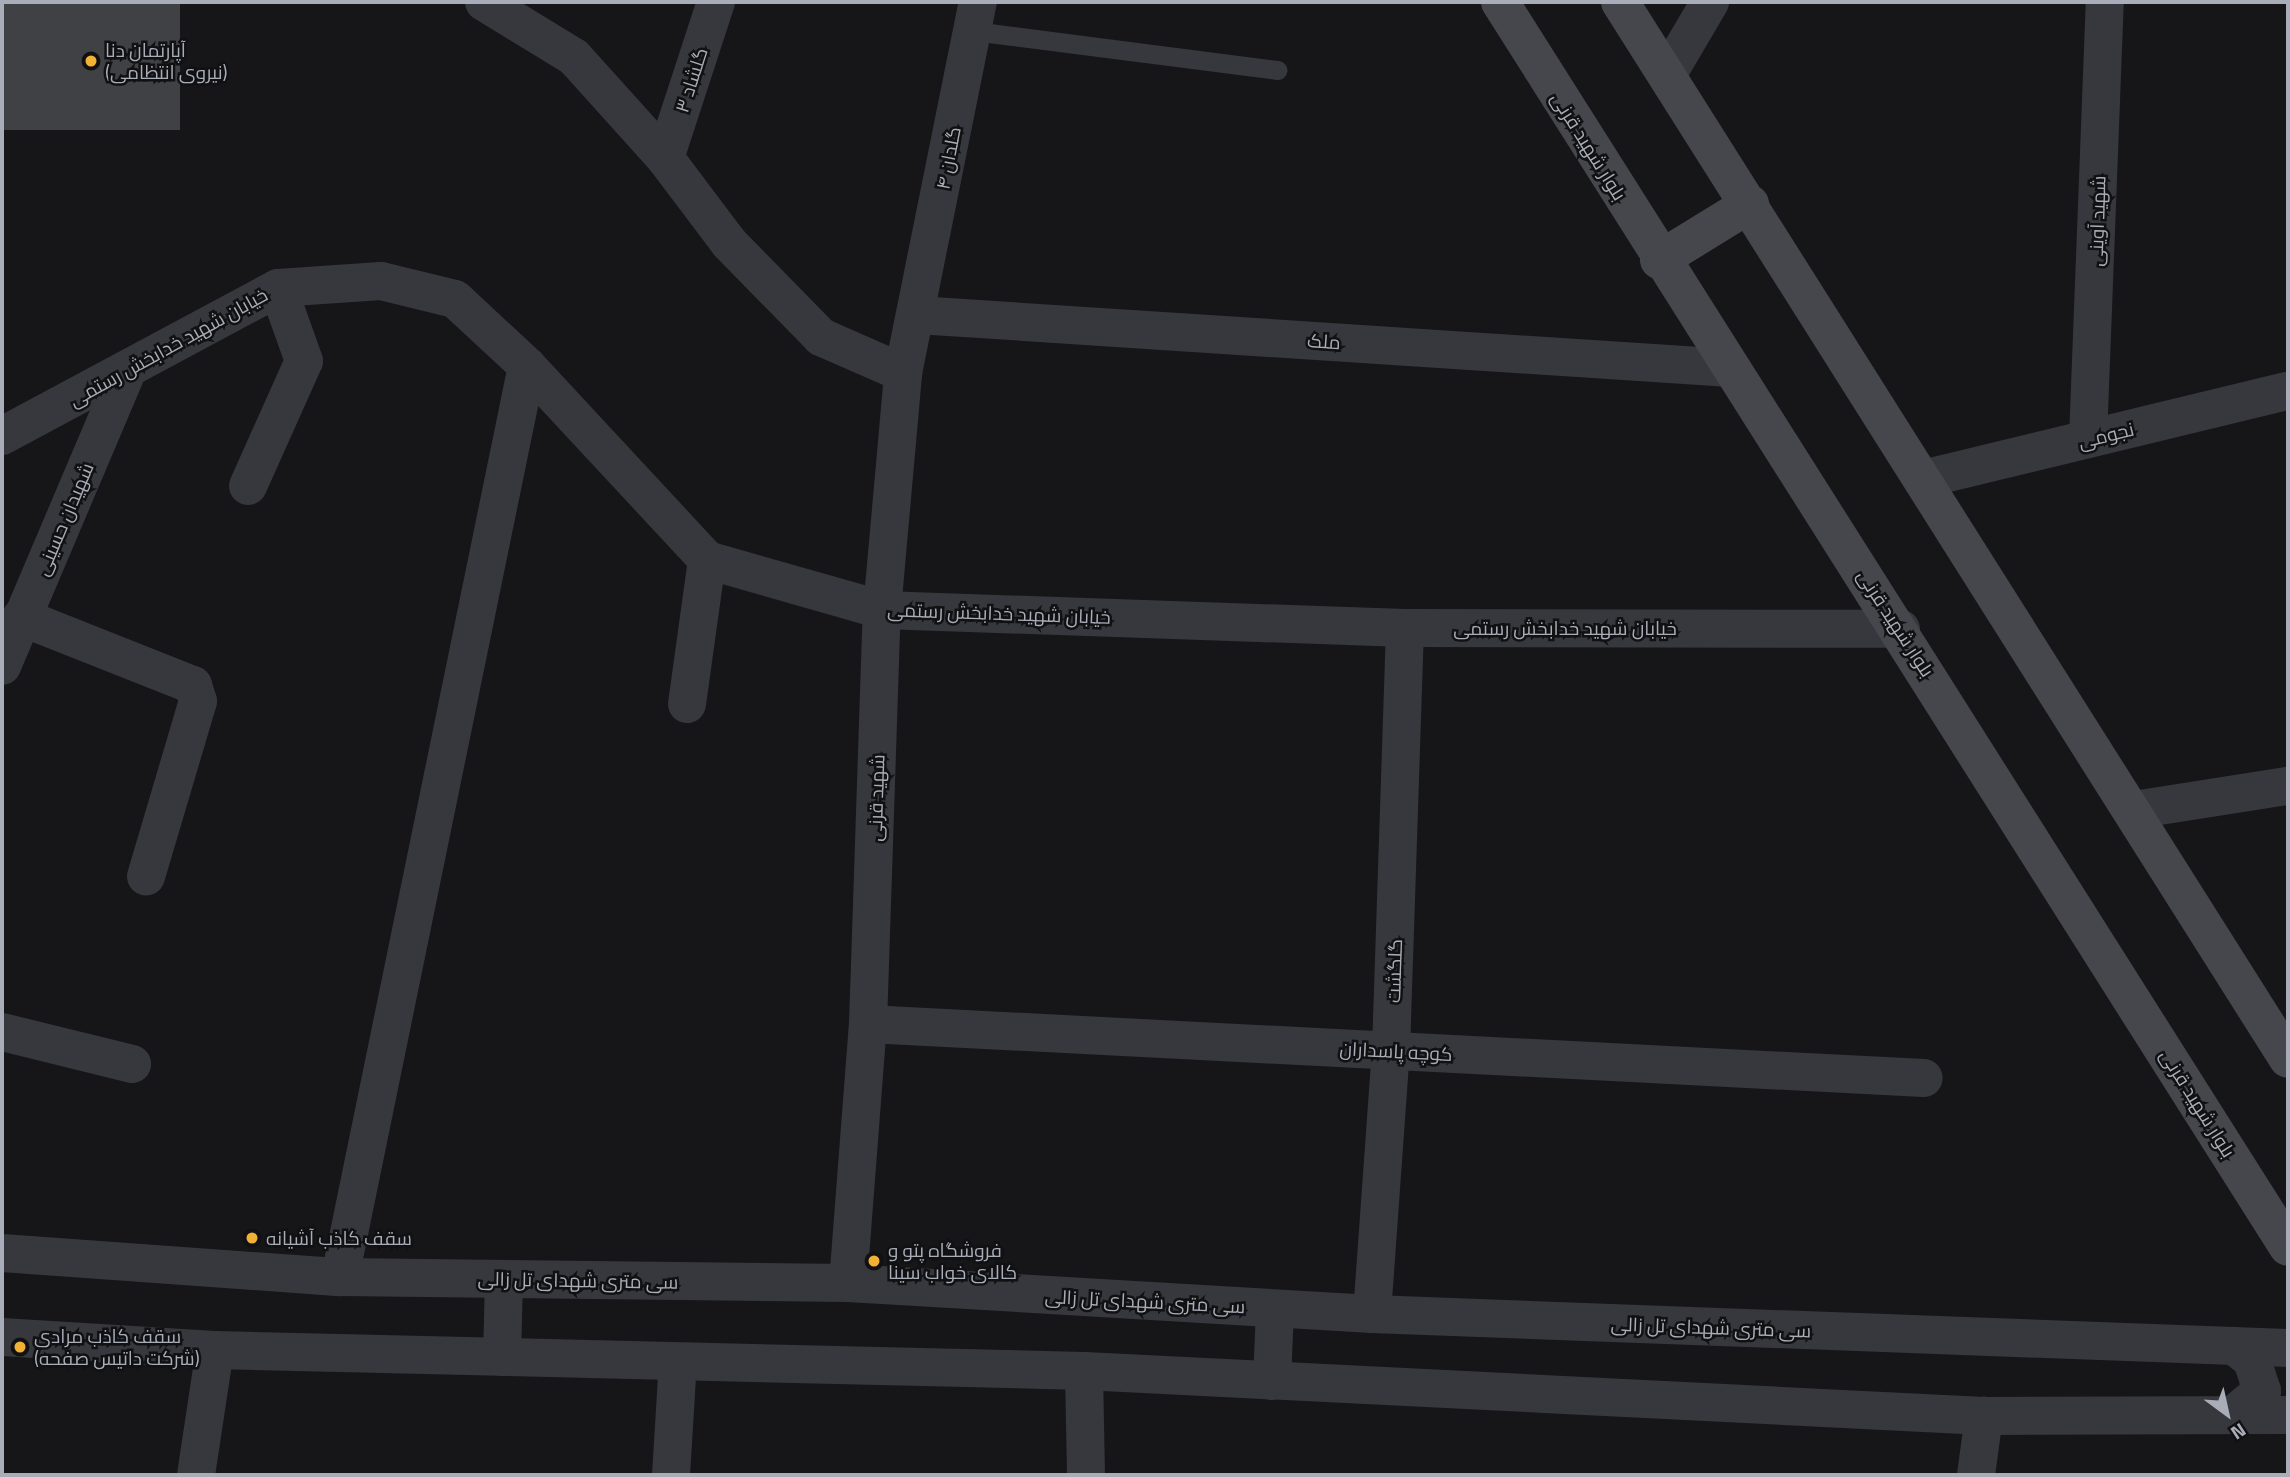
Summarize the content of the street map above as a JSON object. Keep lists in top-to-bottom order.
{
  "streets": {
    "main road": ["بلوار شهید قرنی"],
    "street": [
      "گلشاد ۳",
      "گلدان ۴",
      "شهید آوینی",
      "ملک",
      "خیابان شهید خدابخش رستمی",
      "نجومی",
      "شهیدان حسینی",
      "شهید قرنی",
      "گلگشت",
      "کوچه پاسداران",
      "سی متری شهدای تل زالی"
    ]
  },
  "crossings": [
    ["بلوار شهید قرنی", "ملک"],
    ["بلوار شهید قرنی", "خیابان شهید خدابخش رستمی"],
    ["گلدان ۴", "ملک"],
    ["گلدان ۴", "شهید قرنی"],
    ["شهید آوینی", "نجومی"],
    ["ملک", "شهید قرنی"],
    ["خیابان شهید خدابخش رستمی", "شهیدان حسینی"],
    ["خیابان شهید خدابخش رستمی", "شهید قرنی"],
    ["خیابان شهید خدابخش رستمی", "گلگشت"],
    ["شهید قرنی", "کوچه پاسداران"],
    ["شهید قرنی", "سی متری شهدای تل زالی"],
    ["گلگشت", "کوچه پاسداران"],
    ["گلگشت", "سی متری شهدای تل زالی"]
  ],
  "places": [
    "آپارتمان دنا (نیروی انتظامی)",
    "سقف کاذب آشیانه",
    "فروشگاه پتو و کالای خواب سینا",
    "سقف کاذب مرادی (شرکت داتیس صفحه)"
  ],
  "north": "bottom right"
}
